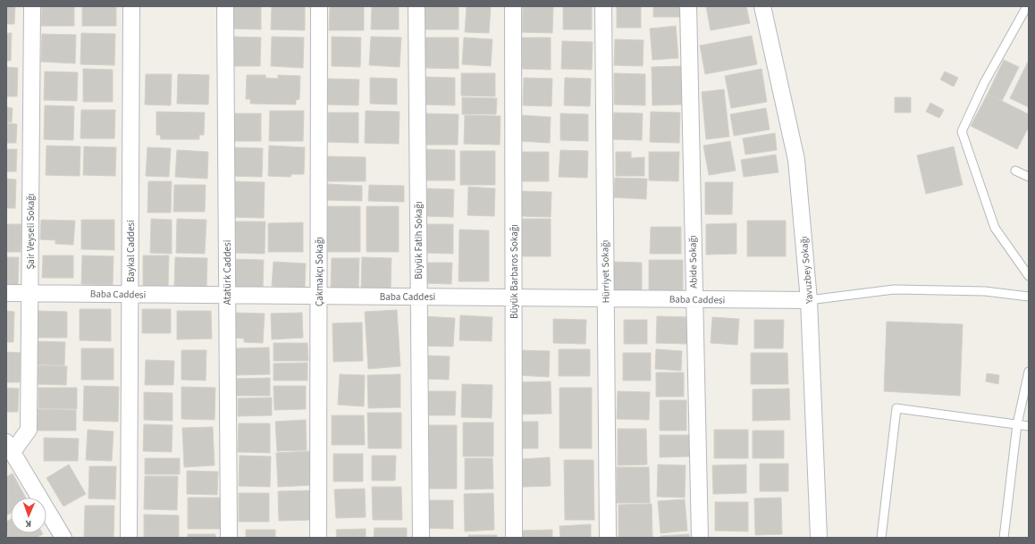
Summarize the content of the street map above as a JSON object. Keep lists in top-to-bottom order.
{
  "streets": {
    "street": [
      "Şair Veyseli Sokağı",
      "Büyük Fatih Sokağı",
      "Baykal Caddesi",
      "Abide Sokağı",
      "Yavuzbey Sokağı",
      "Çakmakçı Sokağı",
      "Büyük Barbaros Sokağı",
      "Hürriyet Sokağı",
      "Atatürk Caddesi",
      "Baba Caddesi"
    ]
  },
  "crossings": [
    ["Şair Veyseli Sokağı", "Baba Caddesi"],
    ["Büyük Fatih Sokağı", "Baba Caddesi"],
    ["Baykal Caddesi", "Baba Caddesi"],
    ["Abide Sokağı", "Baba Caddesi"],
    ["Yavuzbey Sokağı", "Baba Caddesi"],
    ["Çakmakçı Sokağı", "Baba Caddesi"],
    ["Büyük Barbaros Sokağı", "Baba Caddesi"],
    ["Hürriyet Sokağı", "Baba Caddesi"],
    ["Atatürk Caddesi", "Baba Caddesi"]
  ],
  "north": "bottom"
}
